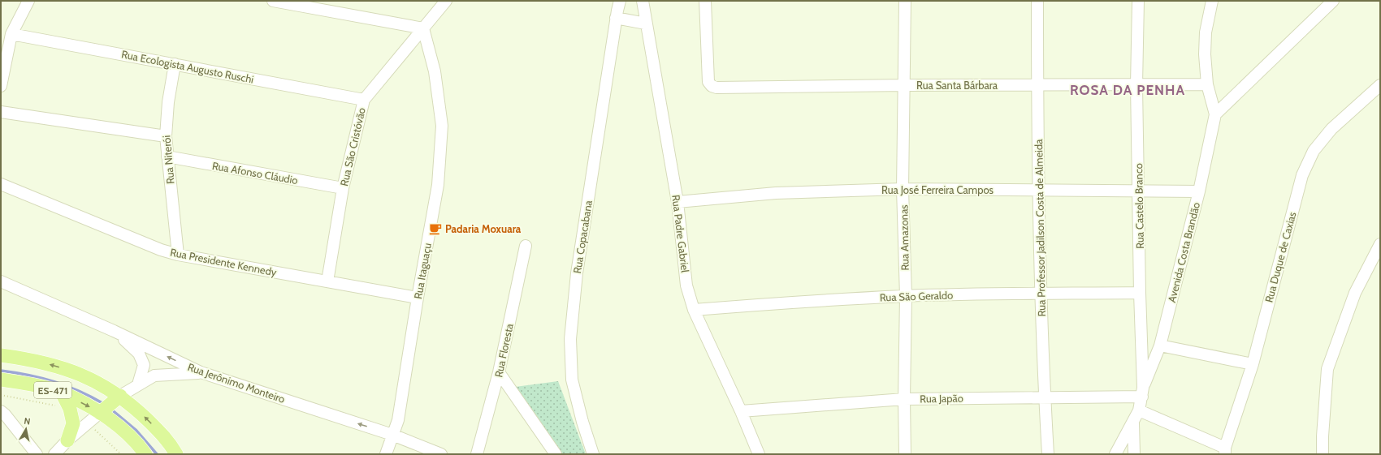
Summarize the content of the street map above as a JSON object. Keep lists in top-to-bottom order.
{
  "streets": {
    "main road": ["ES-471"],
    "street": [
      "Rua Ecologista Augusto Ruschi",
      "Rua Santa Bárbara",
      "Rua São Cristóvão",
      "Rua Niterói",
      "Rua Afonso Cláudio",
      "Rua José Ferreira Campos",
      "Rua Castelo Branco",
      "Rua Professor Jadilson Costa de Almeida",
      "Rua Padre Gabriel",
      "Rua Copacabana",
      "Rua Amazonas",
      "Avenida Costa Brandão",
      "Rua Duque de Caxias",
      "Rua Presidente Kennedy",
      "Rua Itaguaçu",
      "Rua São Geraldo",
      "Rua Floresta",
      "Rua Jerônimo Monteiro",
      "Rua Japão"
    ]
  },
  "crossings": [
    ["Rua Ecologista Augusto Ruschi", "Rua São Cristóvão"],
    ["Rua Ecologista Augusto Ruschi", "Rua Niterói"],
    ["Rua Santa Bárbara", "Rua Castelo Branco"],
    ["Rua Santa Bárbara", "Rua Professor Jadilson Costa de Almeida"],
    ["Rua Santa Bárbara", "Rua Amazonas"],
    ["Rua São Cristóvão", "Rua Afonso Cláudio"],
    ["Rua São Cristóvão", "Rua Presidente Kennedy"],
    ["Rua São Cristóvão", "Rua Itaguaçu"],
    ["Rua Niterói", "Rua Afonso Cláudio"],
    ["Rua Niterói", "Rua Presidente Kennedy"],
    ["Rua José Ferreira Campos", "Rua Castelo Branco"],
    ["Rua José Ferreira Campos", "Rua Professor Jadilson Costa de Almeida"],
    ["Rua José Ferreira Campos", "Rua Padre Gabriel"],
    ["Rua José Ferreira Campos", "Rua Amazonas"],
    ["Rua José Ferreira Campos", "Avenida Costa Brandão"],
    ["Rua Castelo Branco", "Avenida Costa Brandão"],
    ["Rua Castelo Branco", "Rua São Geraldo"],
    ["Rua Castelo Branco", "Rua Japão"],
    ["Rua Professor Jadilson Costa de Almeida", "Rua São Geraldo"],
    ["Rua Professor Jadilson Costa de Almeida", "Rua Japão"],
    ["Rua Padre Gabriel", "Rua São Geraldo"],
    ["Rua Padre Gabriel", "Rua Japão"],
    ["Rua Amazonas", "Rua São Geraldo"],
    ["Rua Amazonas", "Rua Japão"],
    ["Avenida Costa Brandão", "Rua Japão"],
    ["Rua Presidente Kennedy", "Rua Itaguaçu"],
    ["Rua Itaguaçu", "Rua Jerônimo Monteiro"]
  ],
  "one_way": ["Rua Jerônimo Monteiro"],
  "districts": ["ROSA DA PENHA"],
  "places": {
    "cafe": ["Padaria Moxuara"]
  },
  "north": "top"
}
